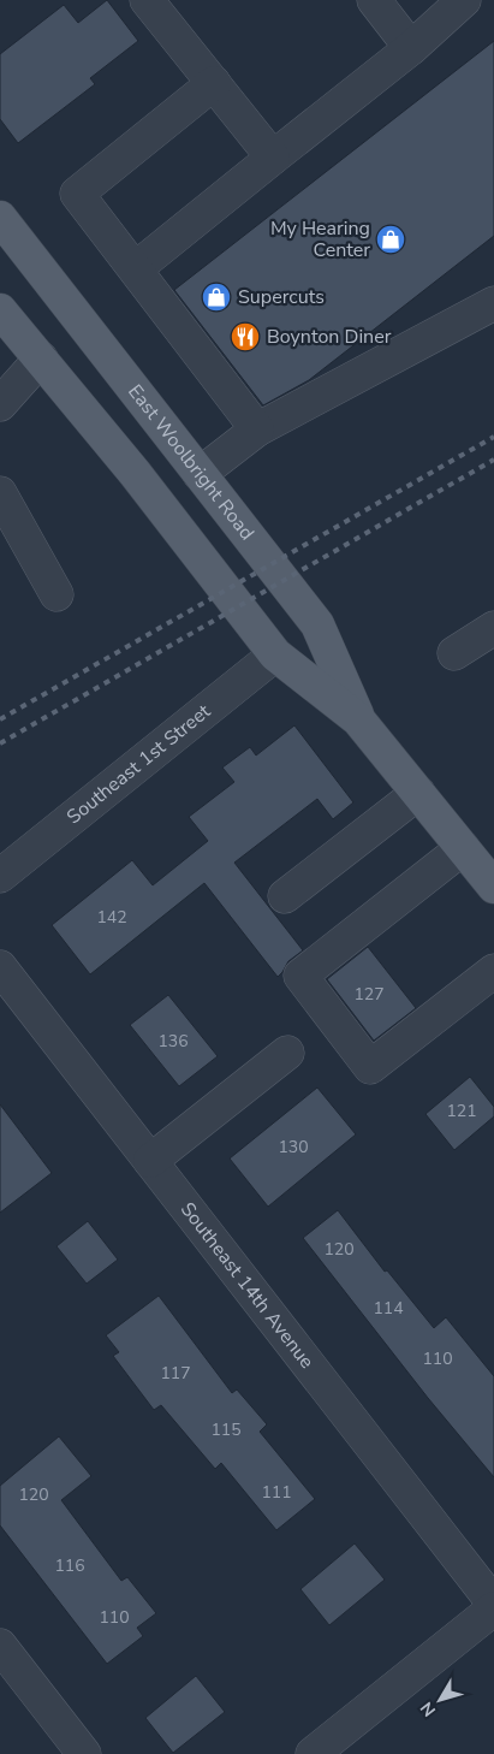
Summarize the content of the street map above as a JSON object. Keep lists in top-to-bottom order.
{
  "streets": {
    "main road": ["East Woolbright Road"],
    "street": ["Southeast 1st Street", "Southeast 14th Avenue"]
  },
  "crossings": [
    ["East Woolbright Road", "Southeast 1st Street"]
  ],
  "places": {
    "shop": ["My Hearing Center", "Supercuts"],
    "restaurant": ["Boynton Diner"]
  },
  "house_numbers": [
    "142",
    "127",
    "136",
    "121",
    "130",
    "120",
    "114",
    "110",
    "117",
    "115",
    "111",
    "120",
    "116",
    "110"
  ],
  "north": "bottom left"
}
